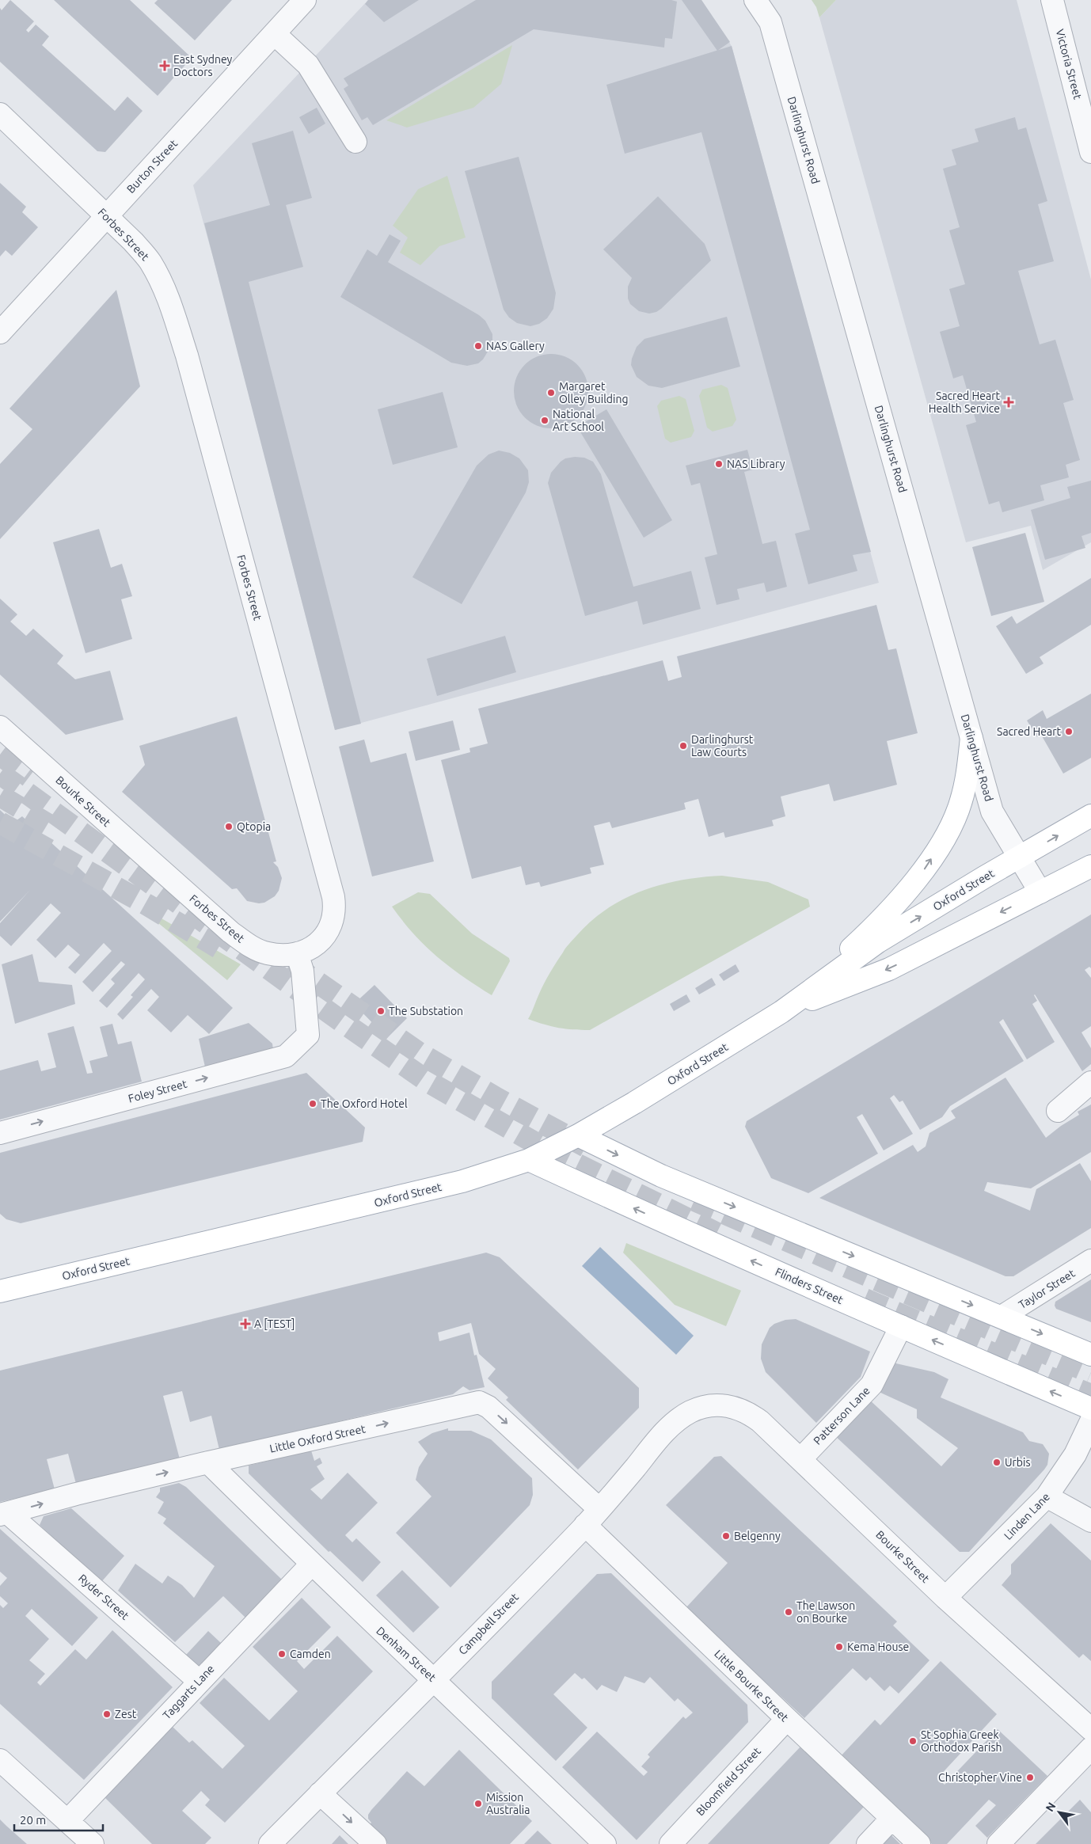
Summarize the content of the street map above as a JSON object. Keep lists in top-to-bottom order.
{
  "streets": {
    "main road": ["Oxford Street", "Flinders Street"],
    "street": [
      "Victoria Street",
      "Darlinghurst Road",
      "Burton Street",
      "Forbes Street",
      "Bourke Street",
      "Foley Street",
      "Taylor Street",
      "Patterson Lane",
      "Little Oxford Street",
      "Linden Lane",
      "Ryder Street",
      "Campbell Street",
      "Denham Street",
      "Little Bourke Street",
      "Taggarts Lane",
      "Bloomfield Street"
    ]
  },
  "crossings": [
    ["Darlinghurst Road", "Oxford Street"],
    ["Burton Street", "Forbes Street"],
    ["Forbes Street", "Bourke Street"],
    ["Forbes Street", "Foley Street"],
    ["Bourke Street", "Patterson Lane"],
    ["Bourke Street", "Linden Lane"],
    ["Bourke Street", "Campbell Street"],
    ["Oxford Street", "Flinders Street"],
    ["Flinders Street", "Patterson Lane"],
    ["Little Oxford Street", "Ryder Street"],
    ["Little Oxford Street", "Campbell Street"],
    ["Little Oxford Street", "Denham Street"],
    ["Ryder Street", "Taggarts Lane"],
    ["Campbell Street", "Denham Street"],
    ["Campbell Street", "Little Bourke Street"],
    ["Denham Street", "Taggarts Lane"],
    ["Little Bourke Street", "Bloomfield Street"]
  ],
  "one_way": ["Foley Street", "Little Oxford Street"],
  "places": {
    "health": ["East Sydney Doctors", "Sacred Heart Health Service", "A [TEST]"],
    "other": [
      "NAS Gallery",
      "Margaret Olley Building",
      "National Art School",
      "NAS Library",
      "Sacred Heart",
      "Darlinghurst Law Courts",
      "Qtopia",
      "The Substation",
      "The Oxford Hotel",
      "Urbis",
      "Belgenny",
      "The Lawson on Bourke",
      "Kema House",
      "Camden",
      "Zest",
      "St Sophia Greek Orthodox Parish",
      "Christopher Vine",
      "Mission Australia"
    ]
  },
  "scale_bar": "20 m",
  "north": "top left"
}
